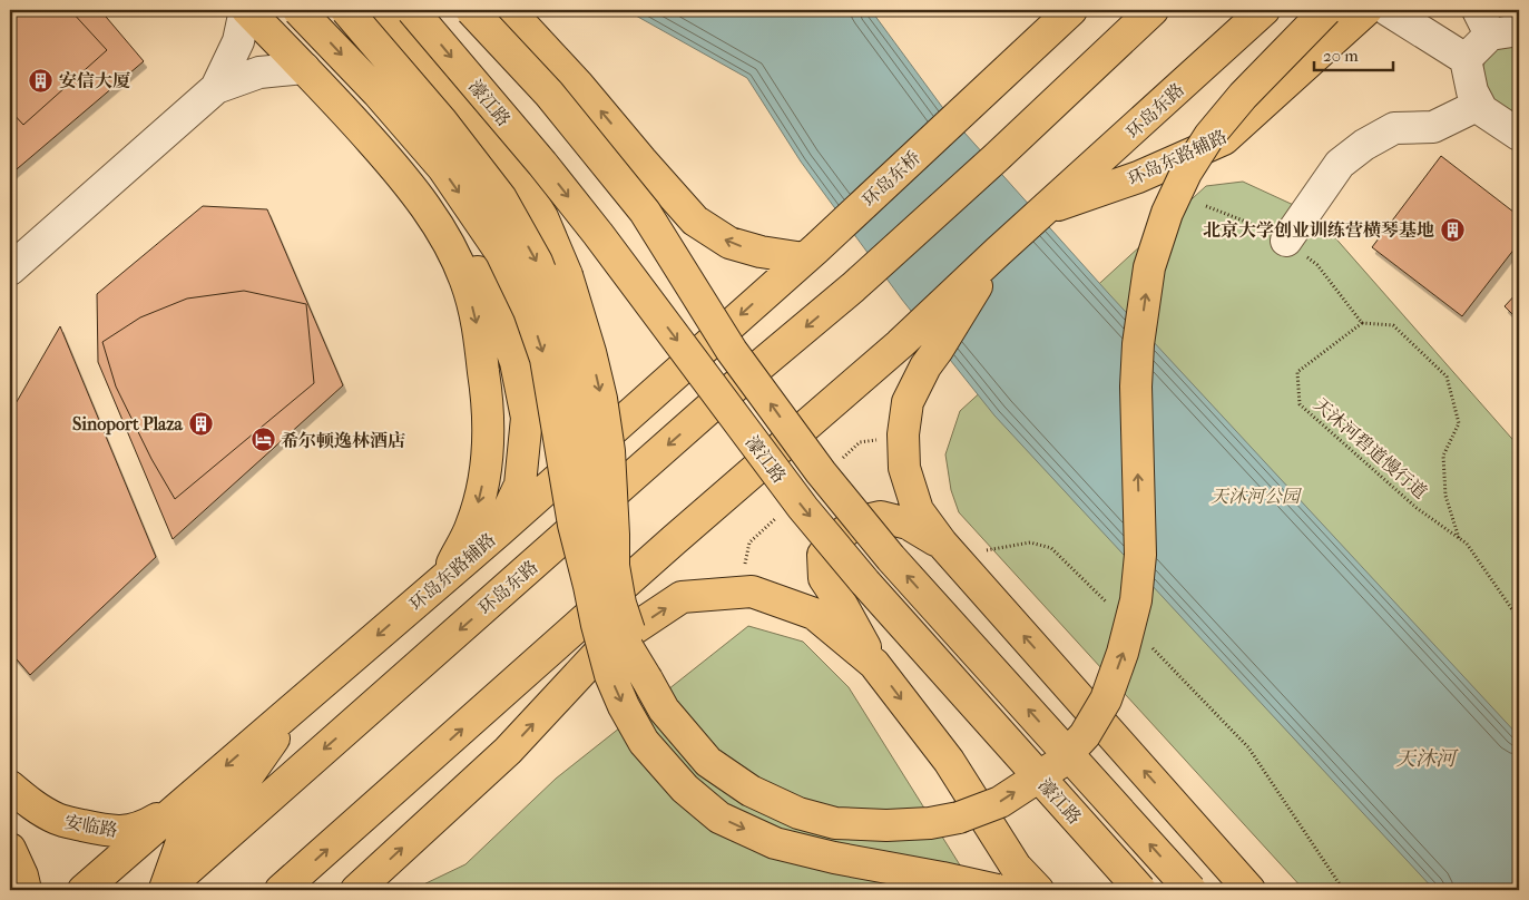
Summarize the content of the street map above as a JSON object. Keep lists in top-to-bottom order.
{
  "streets": {
    "main road": [
      "濠江路",
      "环岛东路",
      "环岛东路辅路",
      "环岛东桥",
      "安临路"
    ],
    "path": ["天沐河碧道慢行道"]
  },
  "crossings": [
    ["环岛东路", "环岛东路辅路"],
    ["环岛东路辅路", "环岛东桥"],
    ["环岛东路辅路", "安临路"]
  ],
  "water": ["天沐河"],
  "parks": ["天沐河公园"],
  "places": {
    "building": ["安信大厦", "北京大学创业训练营横琴基地", "Sinoport Plaza"],
    "hotel": ["希尔顿逸林酒店"]
  },
  "scale_bar": "20 m"
}
